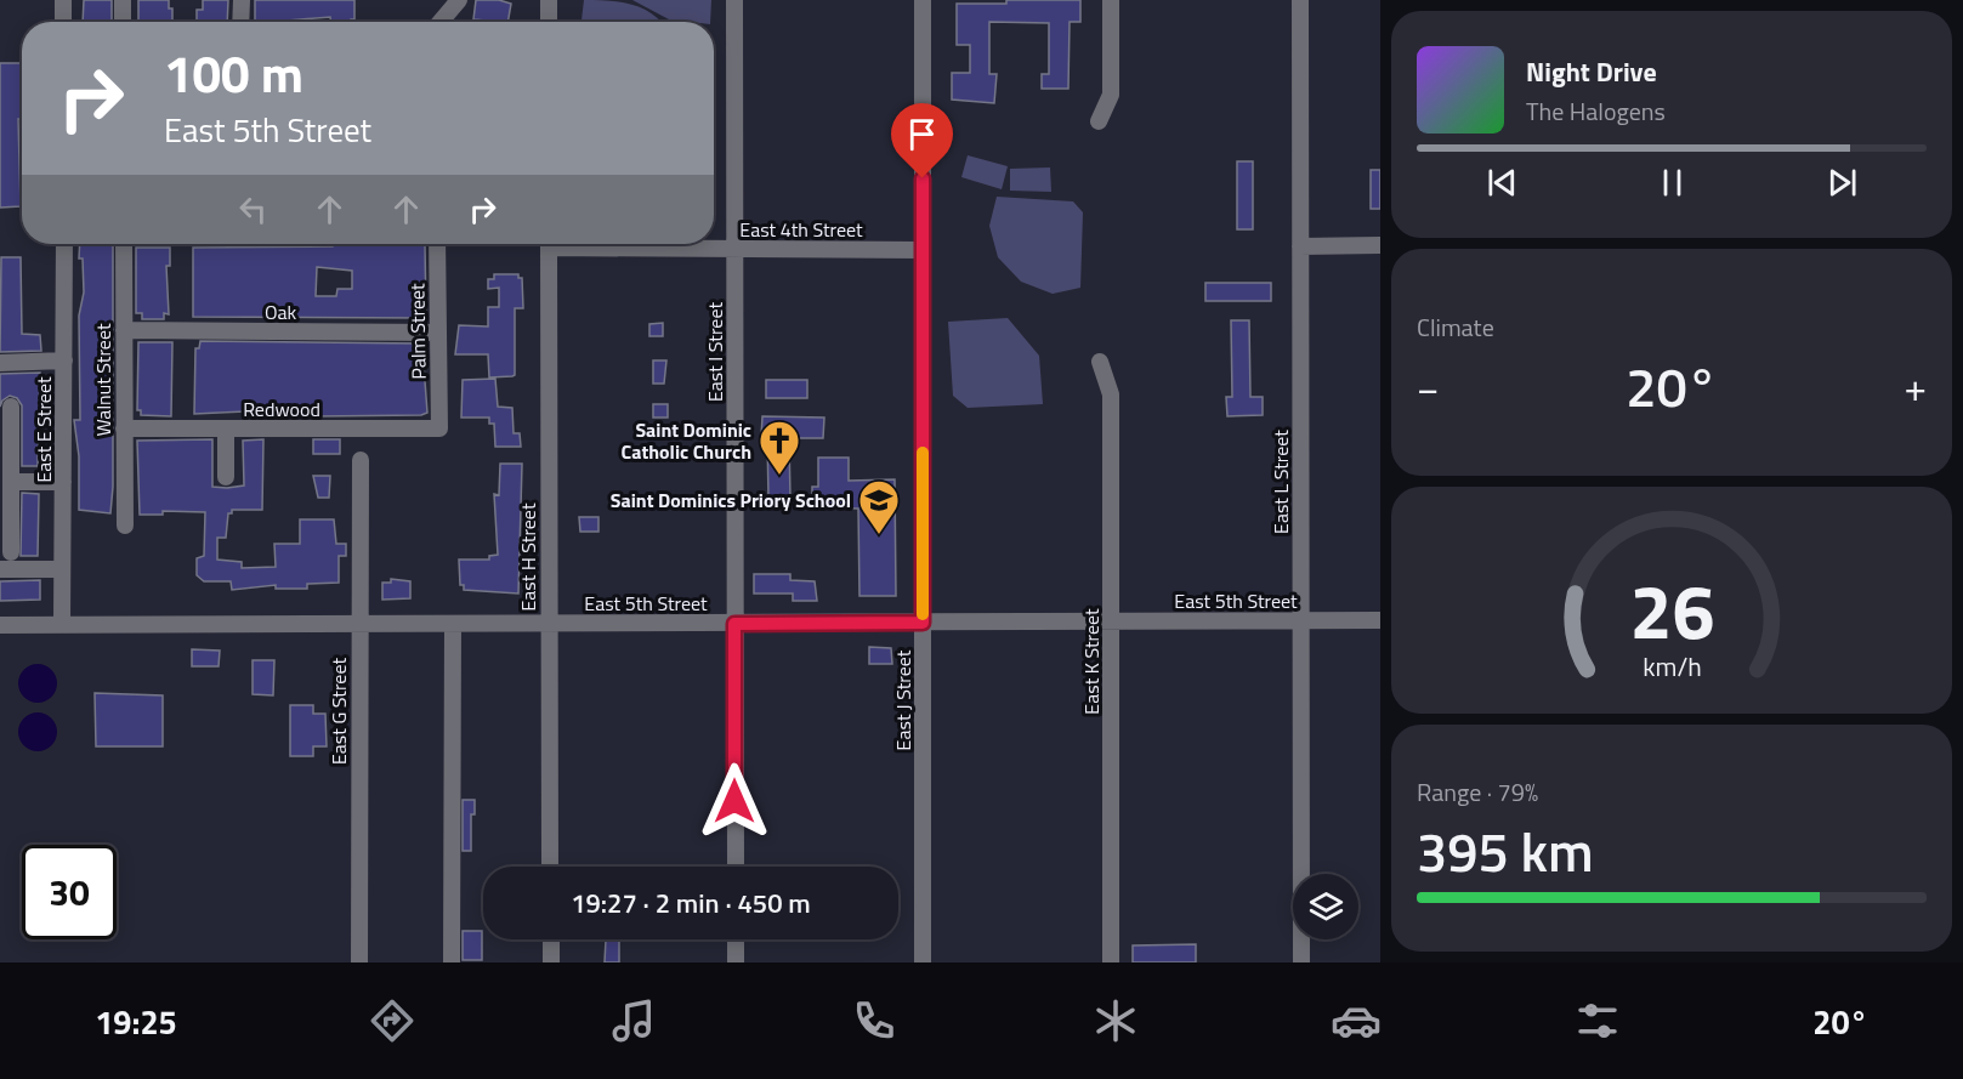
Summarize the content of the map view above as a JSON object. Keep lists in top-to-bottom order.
{
  "streets": {
    "street": [
      "East 4th Street",
      "Oak",
      "Palm Street",
      "East I Street",
      "Walnut Street",
      "Redwood",
      "East E Street",
      "East L Street",
      "East H Street",
      "East 5th Street",
      "East K Street",
      "East J Street",
      "East G Street"
    ]
  },
  "crossings": [
    ["East 4th Street", "East I Street"],
    ["East 4th Street", "East J Street"],
    ["Oak", "Palm Street"],
    ["Oak", "Walnut Street"],
    ["Palm Street", "Redwood"],
    ["East I Street", "East 5th Street"],
    ["Walnut Street", "Redwood"],
    ["East E Street", "East 5th Street"],
    ["East L Street", "East 5th Street"],
    ["East H Street", "East 5th Street"],
    ["East 5th Street", "East K Street"],
    ["East 5th Street", "East J Street"],
    ["East 5th Street", "East G Street"]
  ],
  "places": {
    "church": ["Saint Dominic Catholic Church"],
    "school or university": ["Saint Dominics Priory School"]
  },
  "page": {
    "turn": ["100 m", "East 5th Street"],
    "song": ["Night Drive", "The Halogens"],
    "tile": [
      "Climate",
      ["Range · 79%", "395 km"]
    ],
    "heat": ["−", "20°", "+"],
    "limit": "30",
    "trip": "19:27 · 2 min · 450 m",
    "tabs": ["19:25", "20°"],
    "gauge": ["26", "km/h"]
  }
}
